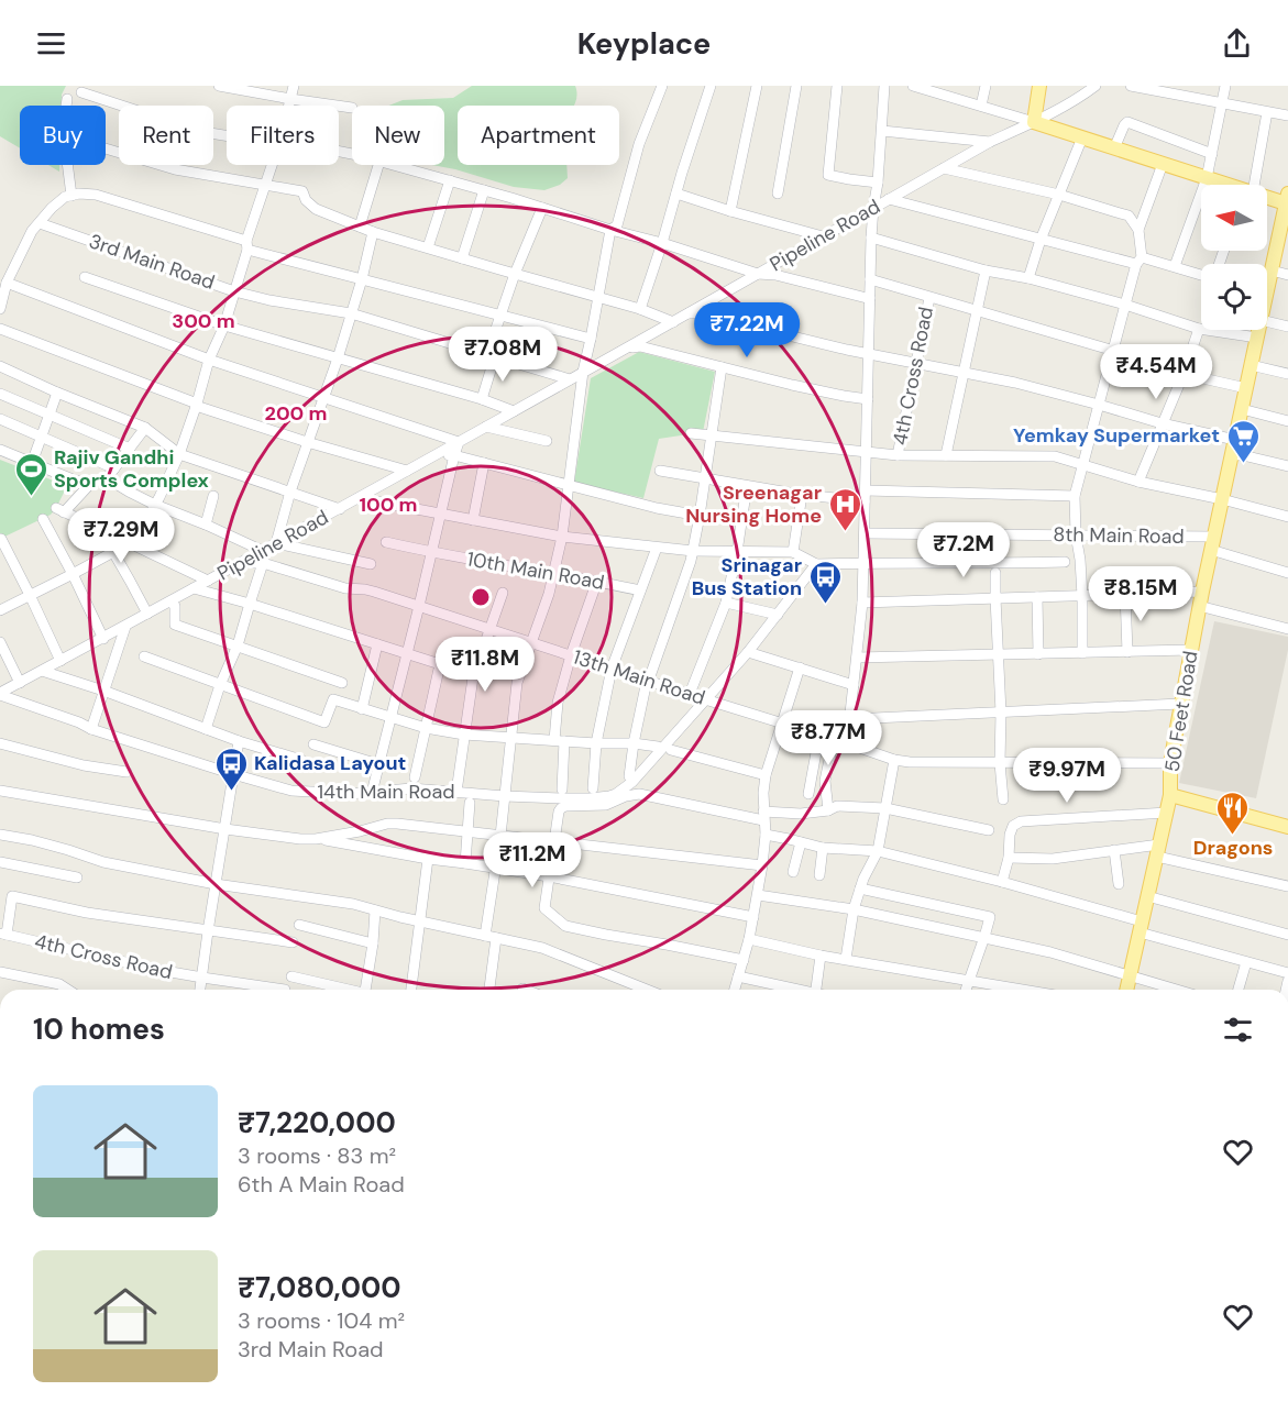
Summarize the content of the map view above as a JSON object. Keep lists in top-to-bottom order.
{
  "streets": {
    "main road": ["50 Feet Road"],
    "street": [
      "Pipeline Road",
      "3rd Main Road",
      "4th Cross Road",
      "8th Main Road",
      "10th Main Road",
      "13th Main Road",
      "14th Main Road"
    ]
  },
  "crossings": [
    ["Pipeline Road", "3rd Main Road"],
    ["Pipeline Road", "13th Main Road"],
    ["Pipeline Road", "14th Main Road"],
    ["8th Main Road", "50 Feet Road"],
    ["13th Main Road", "50 Feet Road"],
    ["13th Main Road", "14th Main Road"]
  ],
  "places": {
    "supermarket": ["Yemkay Supermarket"],
    "sports": ["Rajiv Gandhi Sports Complex"],
    "hospital": ["Sreenagar Nursing Home"],
    "bus stop": ["Srinagar Bus Station", "Kalidasa Layout"],
    "restaurant": ["Dragons"]
  },
  "north": "left",
  "page": {
    "header": "Keyplace",
    "chip": [
      "Buy",
      "Rent",
      "Filters",
      "New",
      "Apartment"
    ],
    "price": [
      "₹7.22M",
      "₹7.08M",
      "₹4.54M",
      "₹7.29M",
      "₹7.2M",
      "₹8.15M",
      "₹11.8M",
      "₹8.77M",
      "₹9.97M",
      "₹11.2M"
    ],
    "heading": "10 homes",
    "list": [
      {
        "name": "₹7,220,000",
        "note": "3 rooms · 83 m² · 6th A Main Road"
      },
      {
        "name": "₹7,080,000",
        "note": "3 rooms · 104 m² · 3rd Main Road"
      }
    ]
  },
  "rings": ["300 m", "200 m", "100 m"]
}
